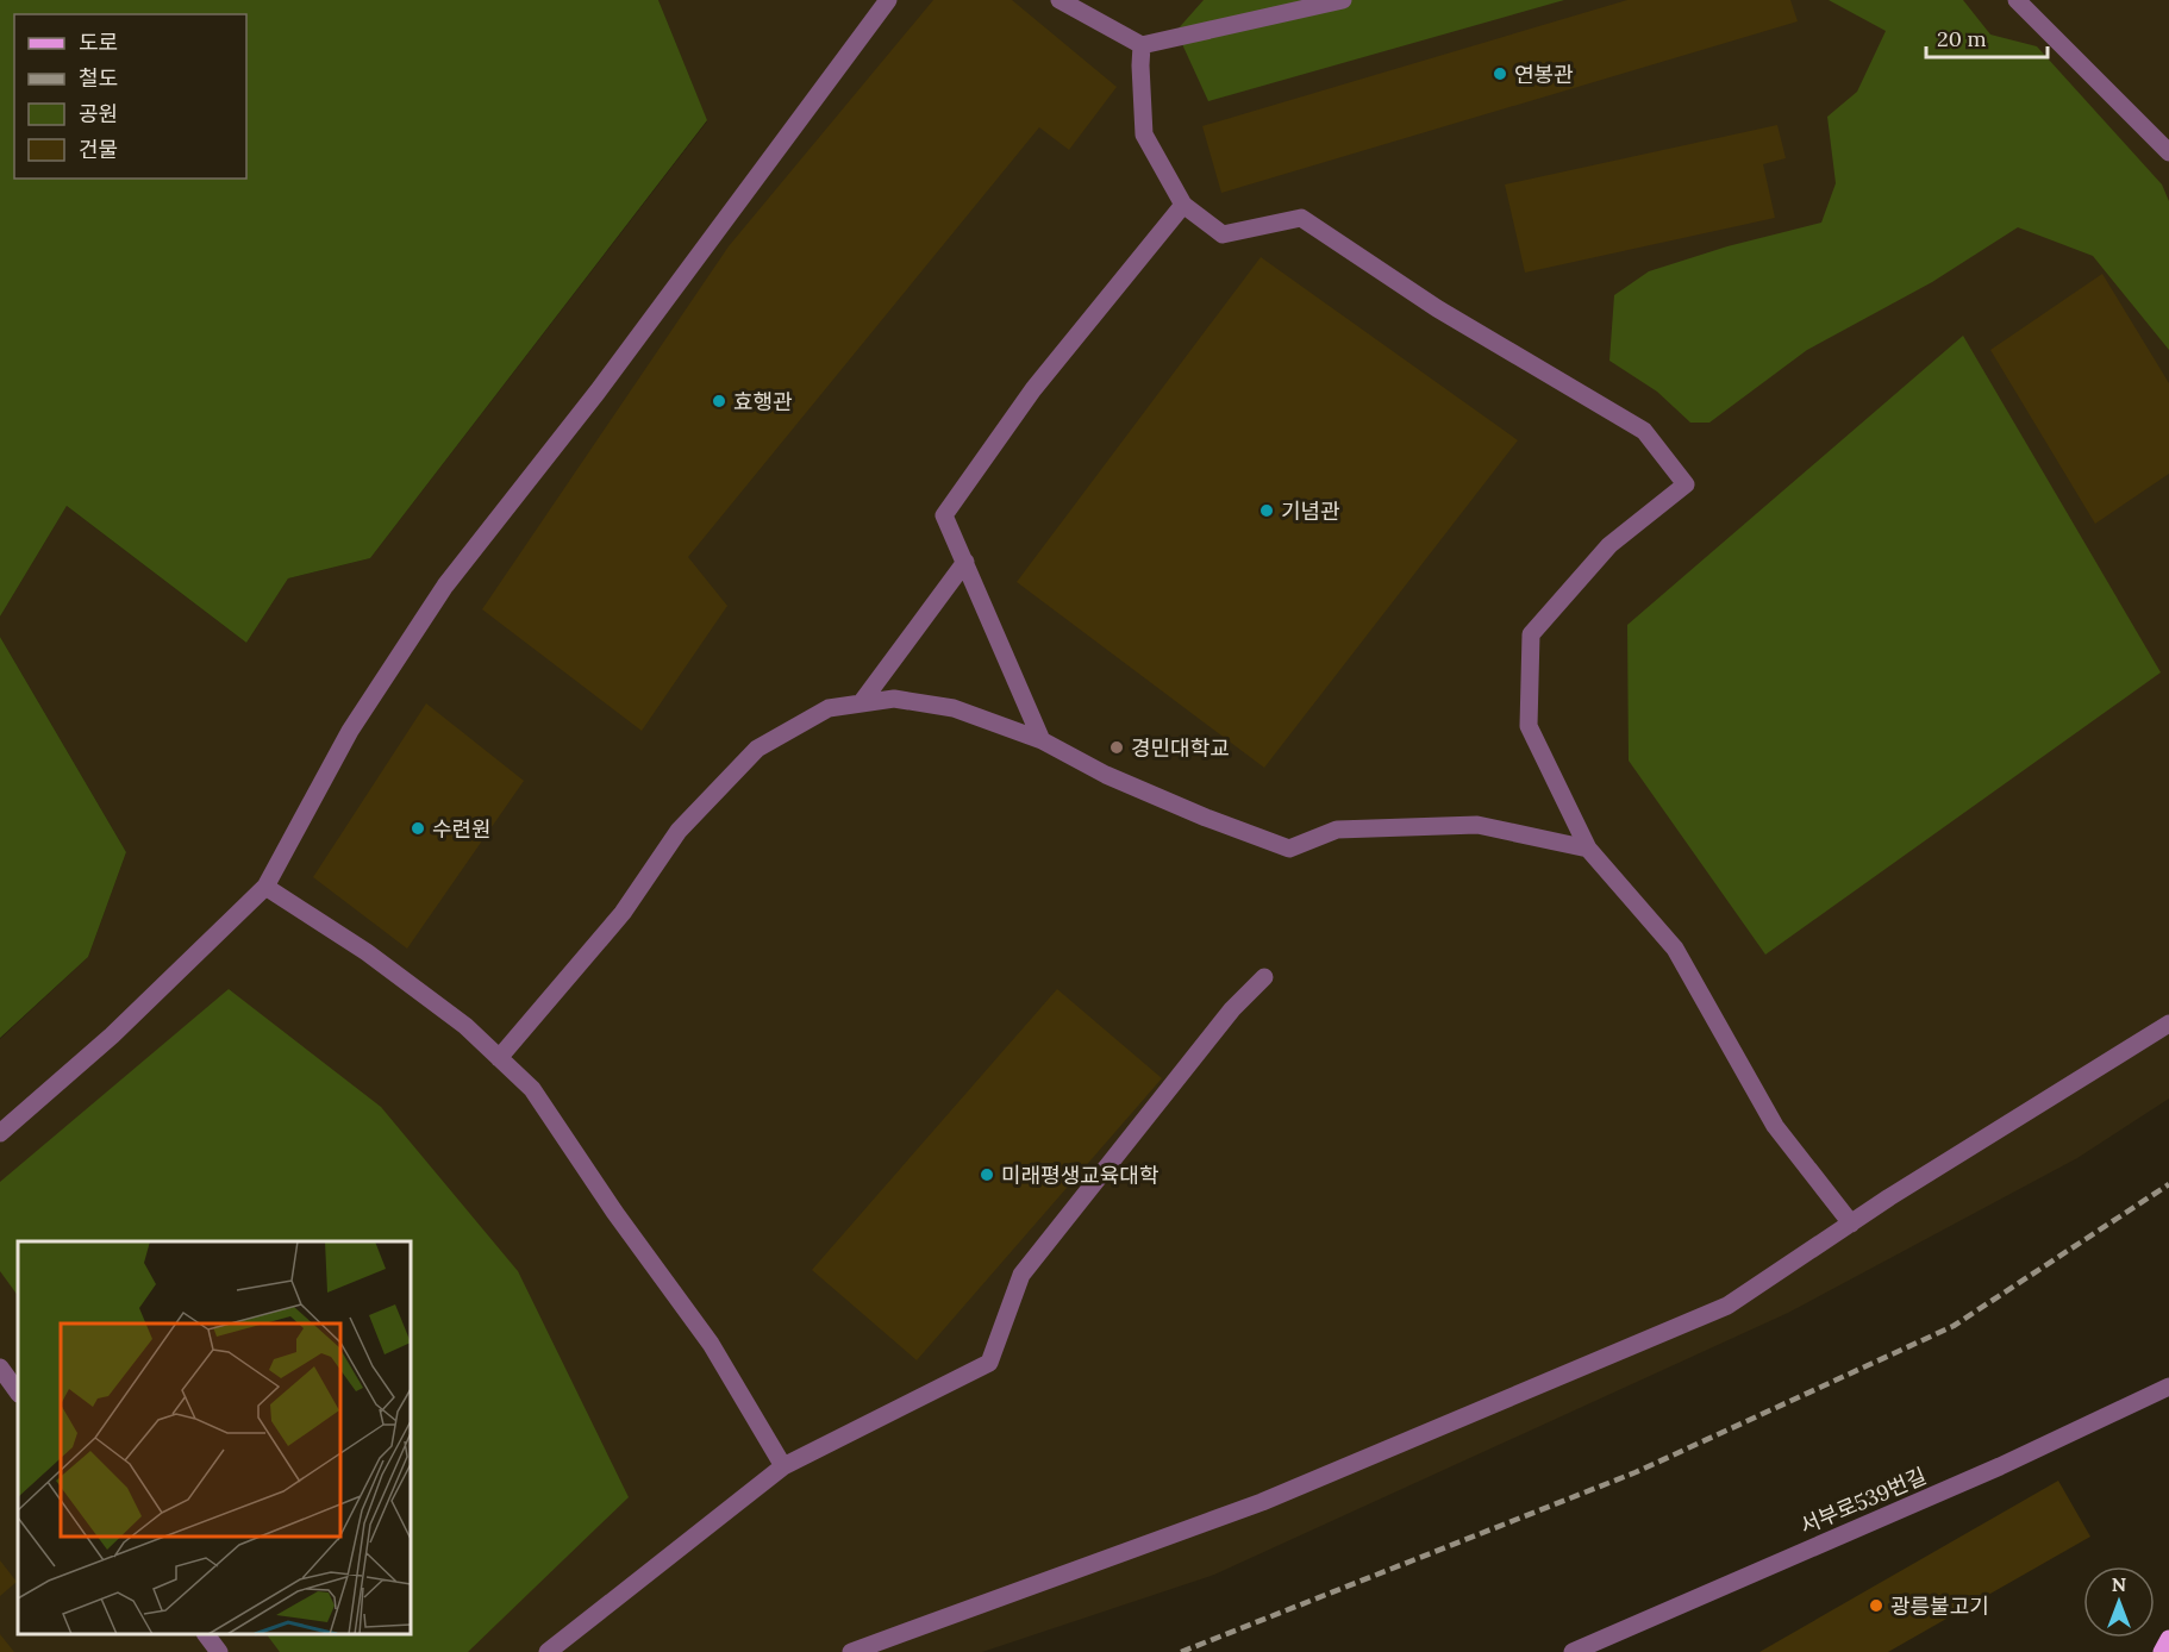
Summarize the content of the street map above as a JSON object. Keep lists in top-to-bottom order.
{
  "streets": {
    "street": ["서부로539번길"]
  },
  "places": [
    "연봉관",
    "효행관",
    "기념관",
    "경민대학교",
    "수련원",
    "미래평생교육대학",
    "광릉불고기"
  ],
  "legend": [
    "도로",
    "철도",
    "공원",
    "건물"
  ],
  "scale_bar": "20 m",
  "north": "top"
}
